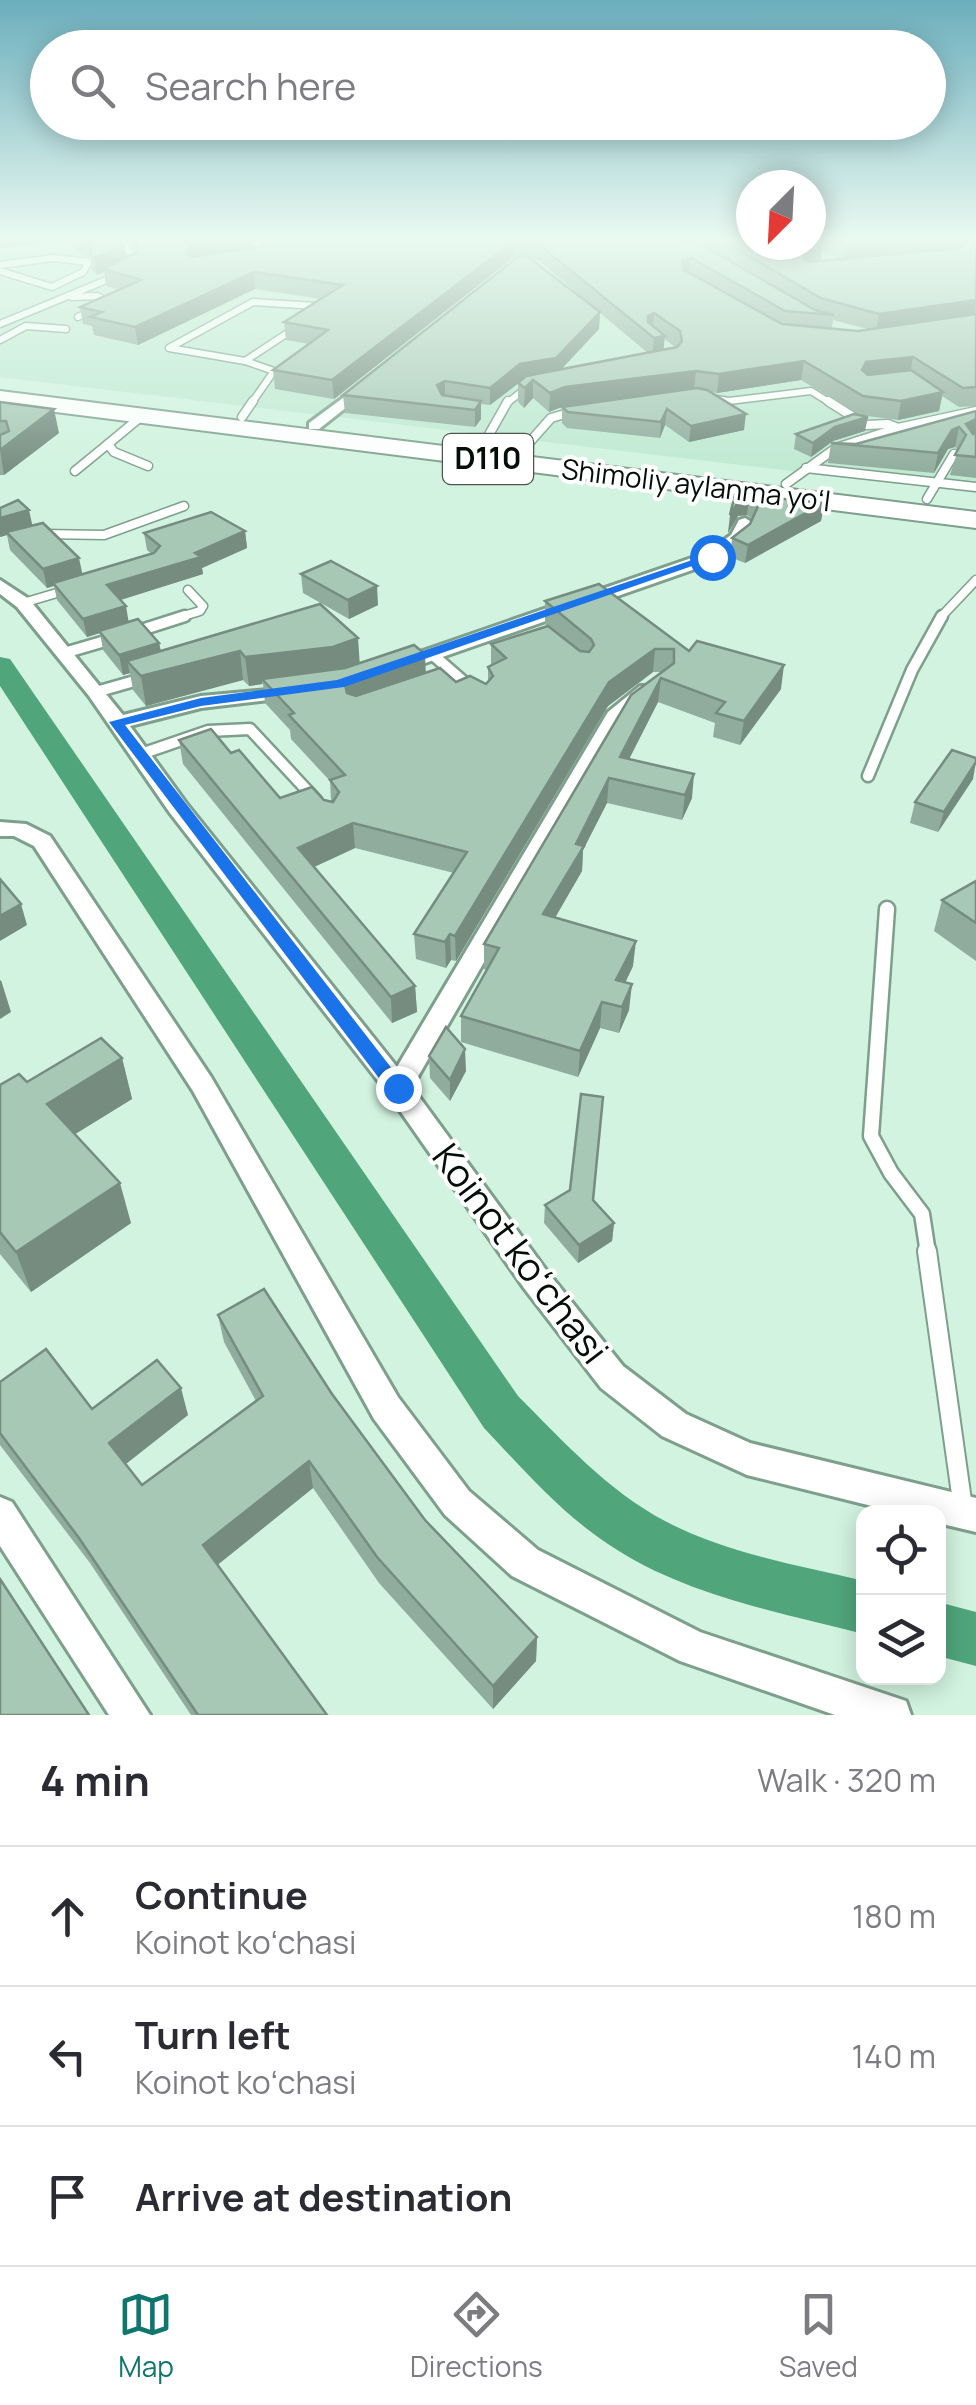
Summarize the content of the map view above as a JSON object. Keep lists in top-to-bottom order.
{
  "streets": {
    "main road": ["D110", "Shimoliy aylanma yoʻl"],
    "street": ["Koinot koʻchasi"]
  },
  "north": "bottom left",
  "page": {
    "search": "Search here",
    "heading": ["4 min", "Walk · 320 m"],
    "list": [
      ["Continue", "Koinot koʻchasi", "180 m"],
      ["Turn left", "Koinot koʻchasi", "140 m"],
      "Arrive at destination"
    ],
    "nav": ["Map", "Directions", "Saved"]
  }
}
